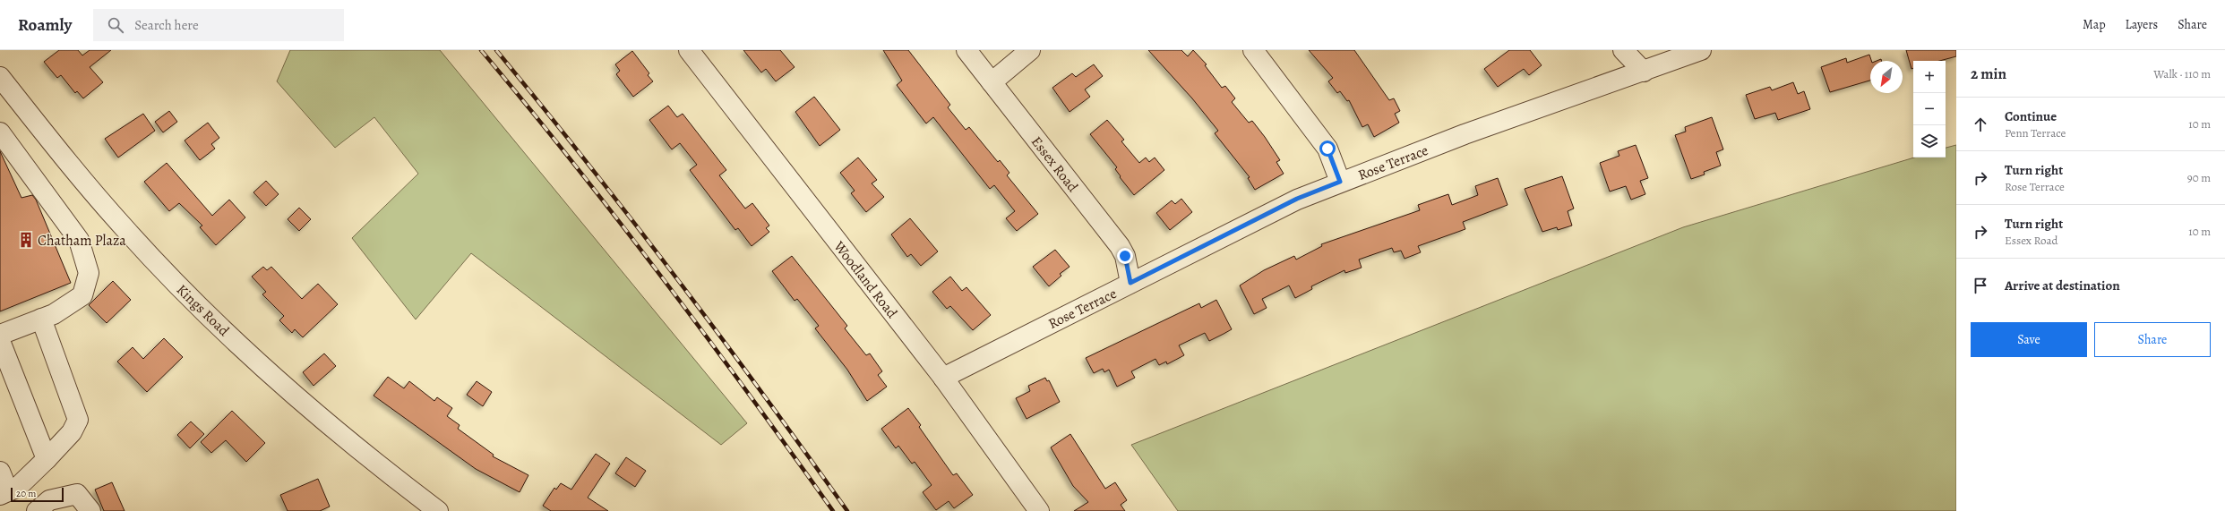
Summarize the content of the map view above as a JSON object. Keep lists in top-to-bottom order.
{
  "streets": {
    "street": [
      "Rose Terrace",
      "Essex Road",
      "Woodland Road",
      "Kings Road"
    ]
  },
  "crossings": [
    ["Rose Terrace", "Essex Road"],
    ["Rose Terrace", "Woodland Road"]
  ],
  "places": {
    "building": ["Chatham Plaza"]
  },
  "scale_bar": "20 m",
  "north": "bottom left",
  "page": {
    "header": "Roamly",
    "search": "Search here",
    "nav": ["Map", "Layers", "Share"],
    "heading": ["2 min", "Walk · 110 m"],
    "map_buttons": ["+", "−"],
    "list": [
      ["Continue", "Penn Terrace", "10 m"],
      ["Turn right", "Rose Terrace", "90 m"],
      ["Turn right", "Essex Road", "10 m"],
      "Arrive at destination"
    ],
    "buttons": ["Save", "Share"],
    "scale": "20 m"
  }
}
